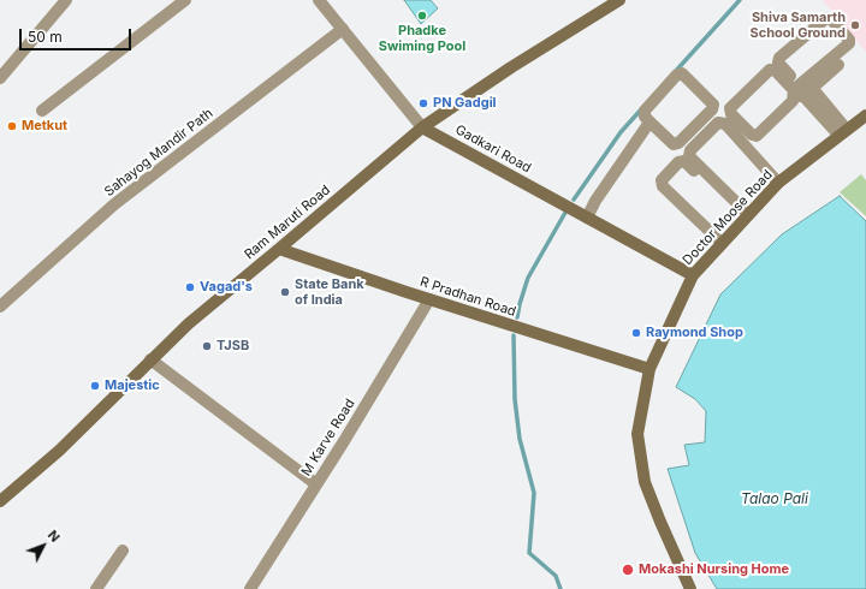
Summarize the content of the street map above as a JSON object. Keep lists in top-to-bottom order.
{
  "streets": {
    "street": [
      "Gadkari Road",
      "Sahayog Mandir Path",
      "Doctor Moose Road",
      "Ram Maruti Road",
      "R Pradhan Road",
      "M Karve Road"
    ]
  },
  "crossings": [
    ["Gadkari Road", "Sahayog Mandir Path"],
    ["Gadkari Road", "Doctor Moose Road"],
    ["Gadkari Road", "Ram Maruti Road"],
    ["Doctor Moose Road", "R Pradhan Road"],
    ["Ram Maruti Road", "R Pradhan Road"],
    ["R Pradhan Road", "M Karve Road"]
  ],
  "water": ["Talao Pali"],
  "places": [
    "Phadke Swiming Pool",
    "Shiva Samarth School Ground",
    "PN Gadgil",
    "Metkut",
    "Vagad's",
    "State Bank of India",
    "Raymond Shop",
    "TJSB",
    "Majestic",
    "Mokashi Nursing Home"
  ],
  "scale_bar": "50 m",
  "north": "top right"
}
